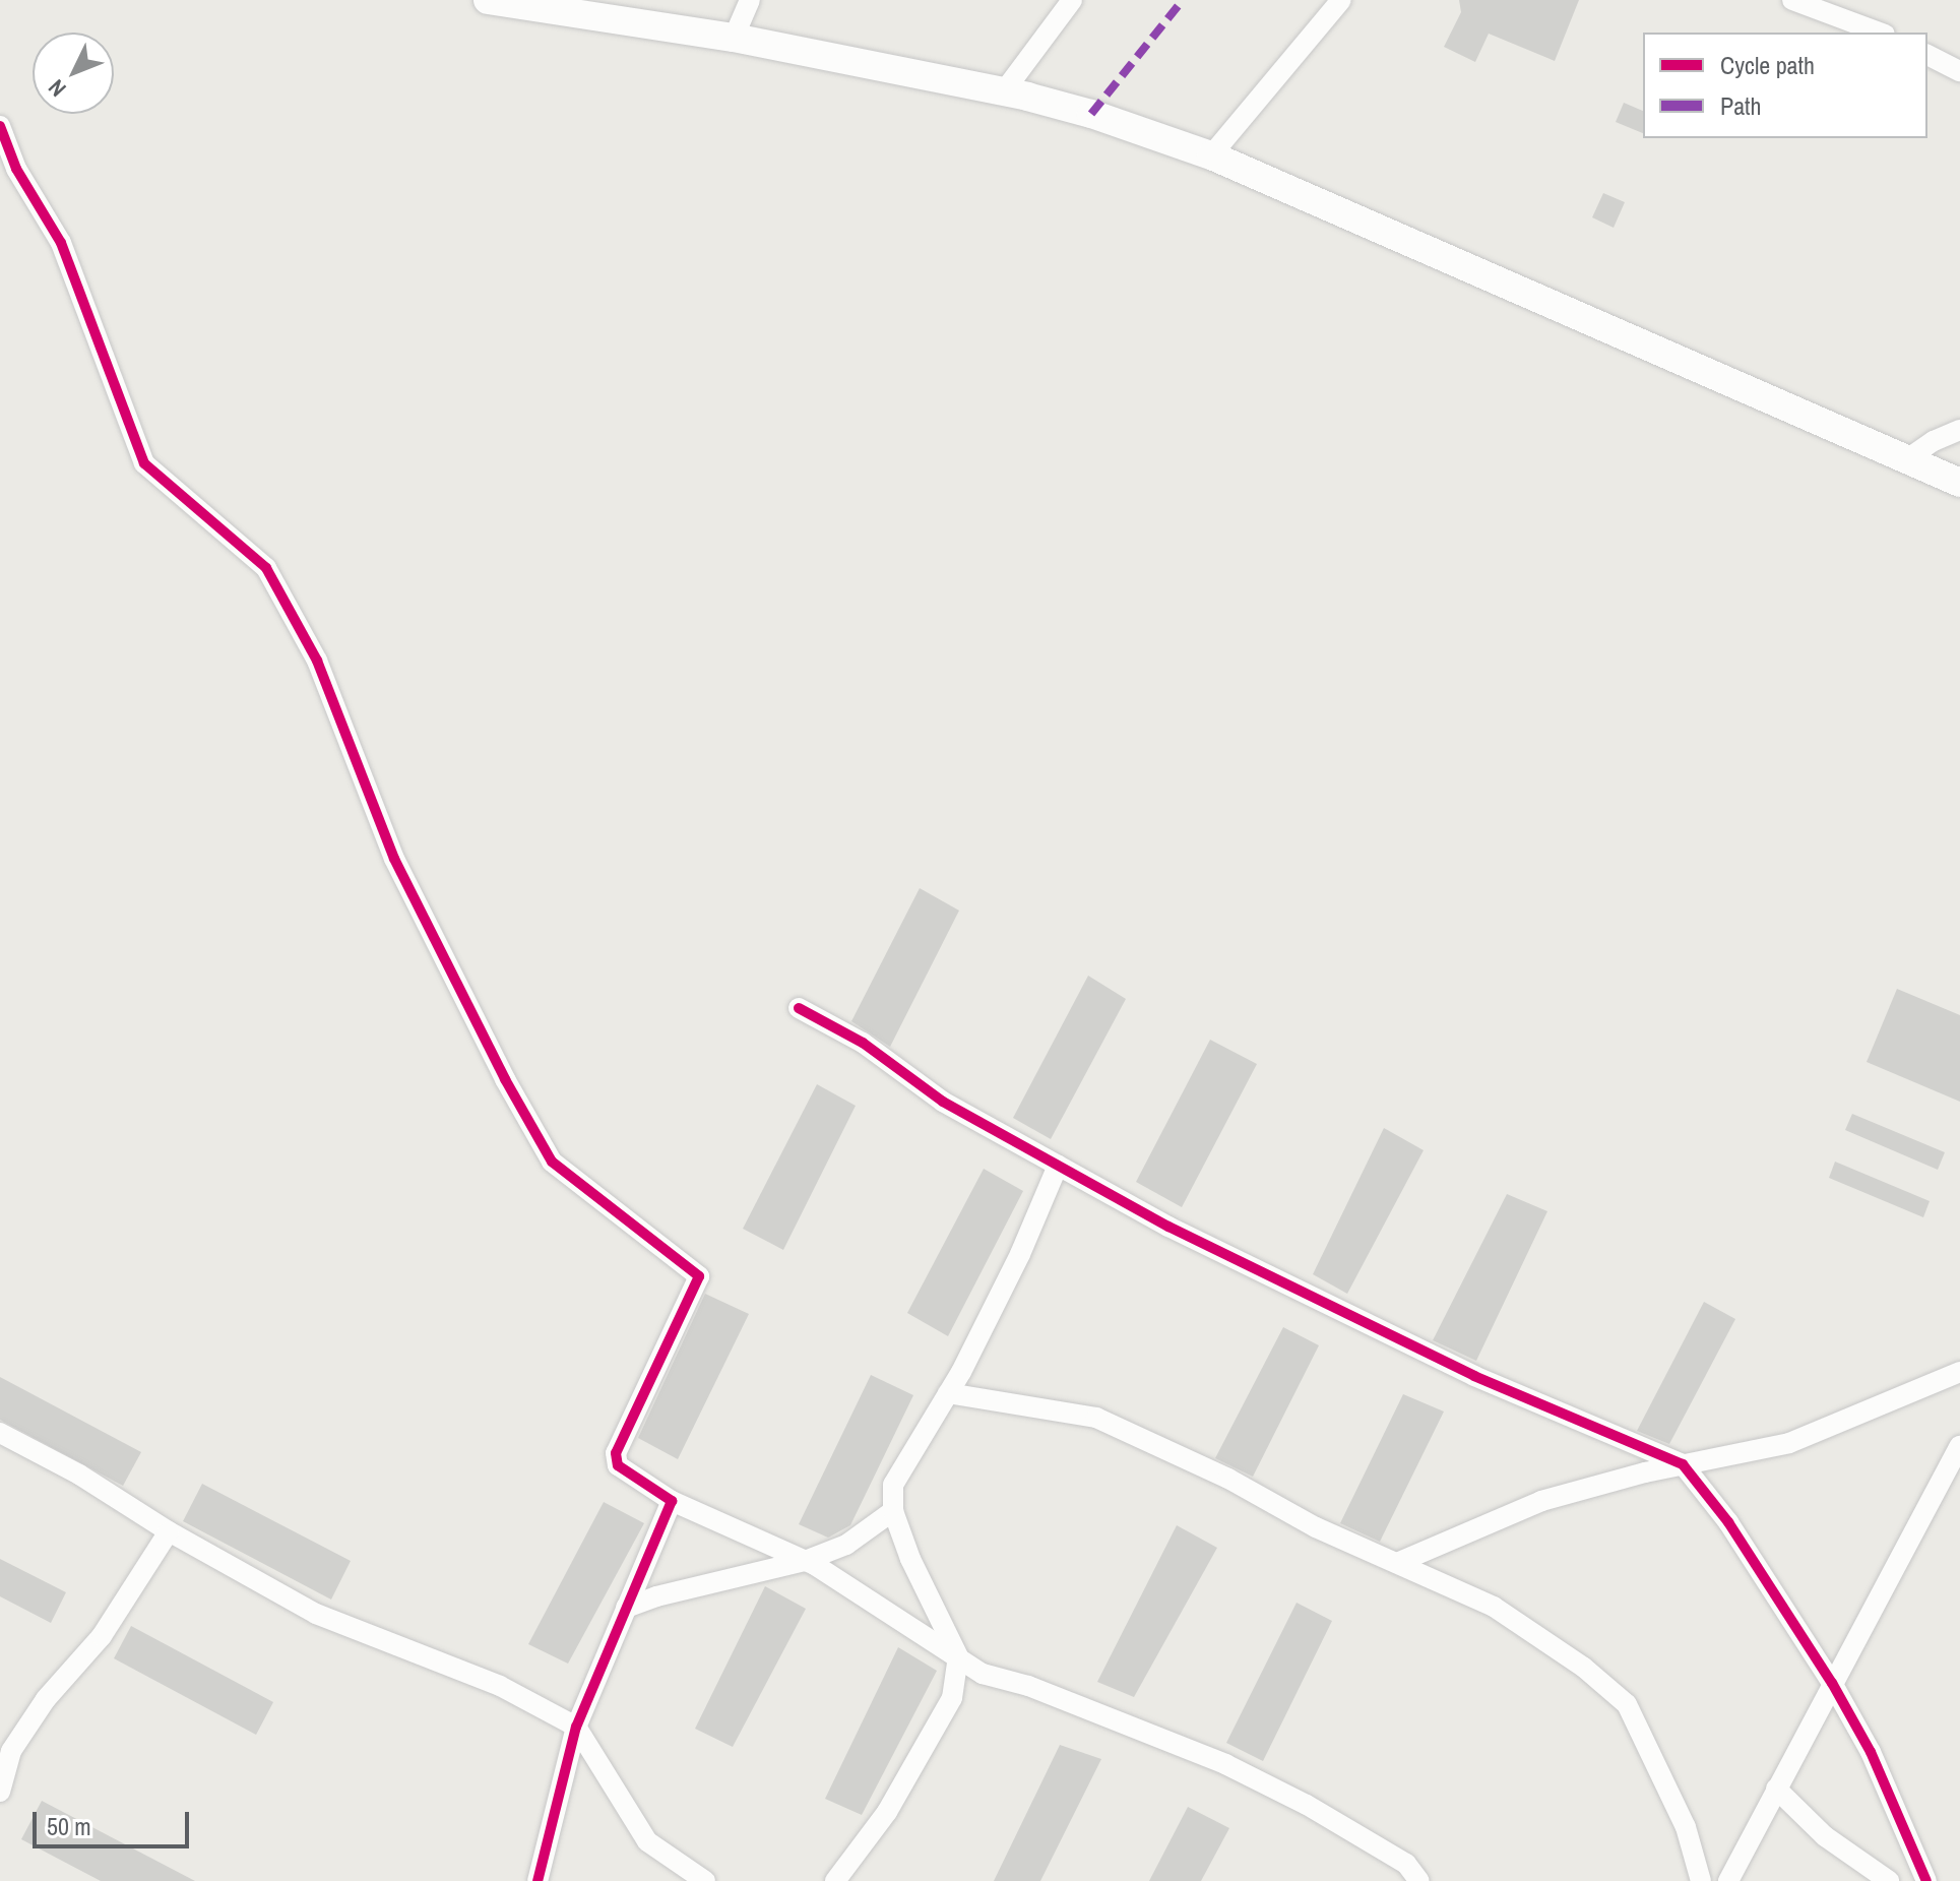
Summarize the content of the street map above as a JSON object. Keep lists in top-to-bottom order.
{
  "legend": ["Cycle path", "Path"],
  "scale_bar": "50 m",
  "north": "bottom left"
}
